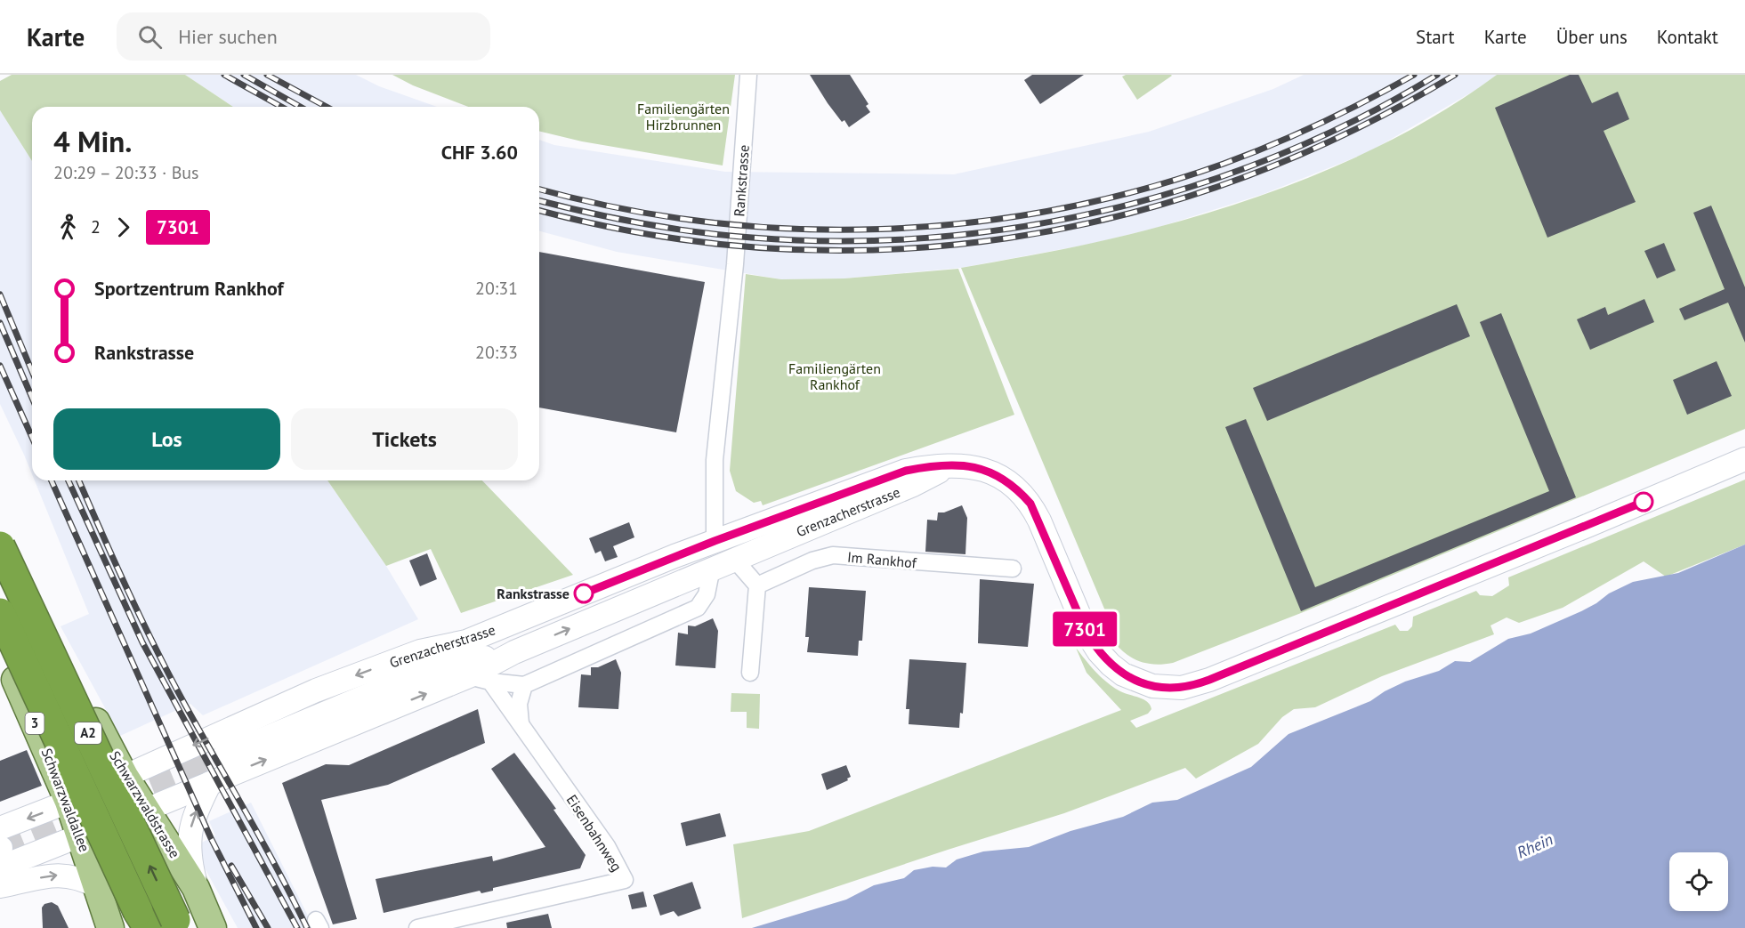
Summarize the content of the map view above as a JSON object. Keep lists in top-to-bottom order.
{
  "streets": {
    "highway": ["A2"],
    "main road": [
      "Grenzacherstrasse",
      "3",
      "Schwarzwaldallee",
      "Schwarzwaldstrasse"
    ],
    "street": ["Rankstrasse", "Im Rankhof", "Eisenbahnweg"]
  },
  "crossings": [
    ["Rankstrasse", "Grenzacherstrasse"],
    ["Grenzacherstrasse", "Schwarzwaldallee"],
    ["Grenzacherstrasse", "Schwarzwaldstrasse"],
    ["Grenzacherstrasse", "Eisenbahnweg"]
  ],
  "water": ["Rhein"],
  "parks": ["Familiengärten Hirzbrunnen", "Familiengärten Rankhof"],
  "places": ["Rankstrasse"],
  "lines": ["bus line 7301"],
  "page": {
    "header": "Karte",
    "search": "Hier suchen",
    "nav": [
      "Start",
      "Karte",
      "Über uns",
      "Kontakt"
    ],
    "on_map": "7301",
    "heading": ["4 Min.", "20:29 – 20:33 · Bus", "CHF 3.60"],
    "legs": ["2", "7301"],
    "list": [
      {
        "name": "Sportzentrum Rankhof",
        "value": "20:31"
      },
      {
        "name": "Rankstrasse",
        "value": "20:33"
      }
    ],
    "buttons": ["Los", "Tickets"]
  }
}
